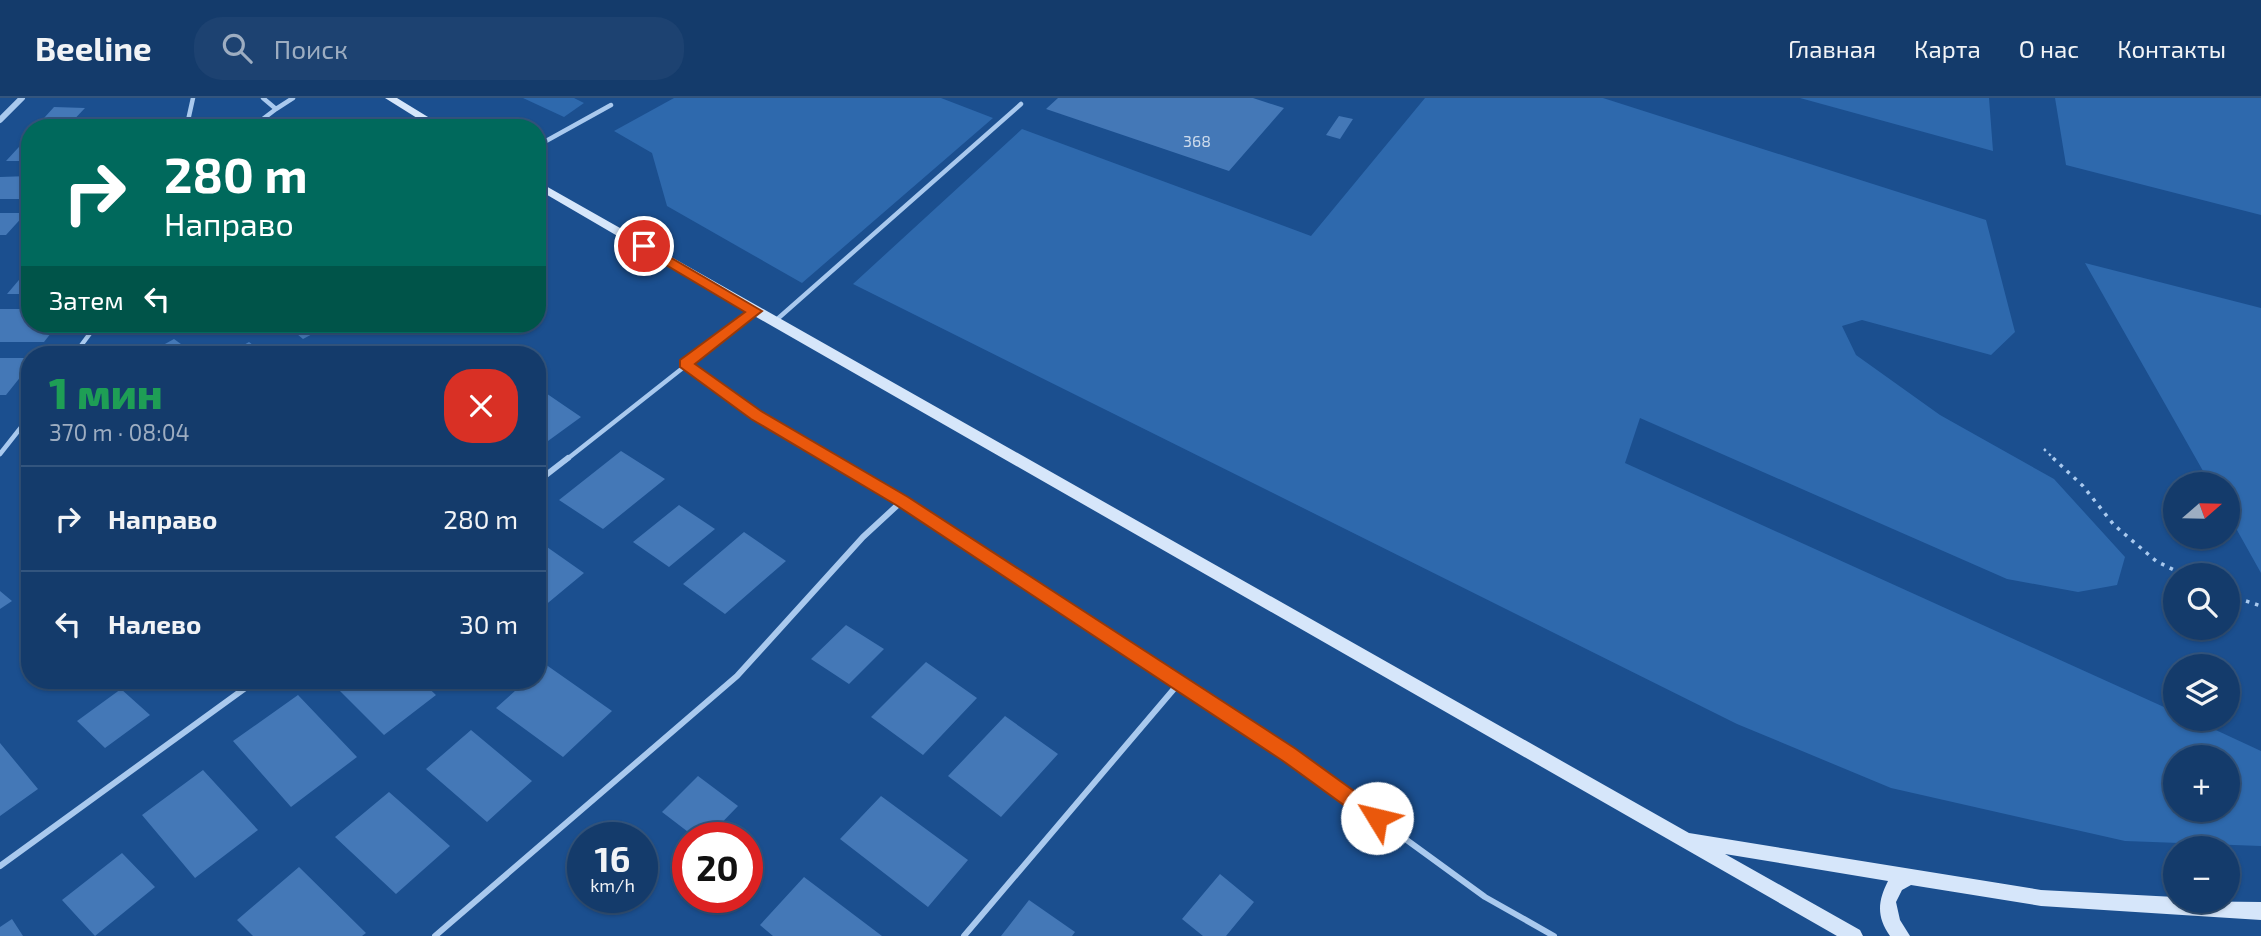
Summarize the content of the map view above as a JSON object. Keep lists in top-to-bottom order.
{
  "house_numbers": ["368"],
  "north": "right",
  "page": {
    "header": "Beeline",
    "search": "Поиск",
    "nav": [
      "Главная",
      "Карта",
      "О нас",
      "Контакты"
    ],
    "turn": ["280 m", "Направо"],
    "then": "Затем",
    "heading": ["1 мин", "370 m · 08:04"],
    "list": [
      {
        "name": "Направо",
        "value": "280 m"
      },
      {
        "name": "Налево",
        "value": "30 m"
      }
    ],
    "map_buttons": ["+", "−"],
    "speed": "16 km/h",
    "limit": "20"
  }
}
